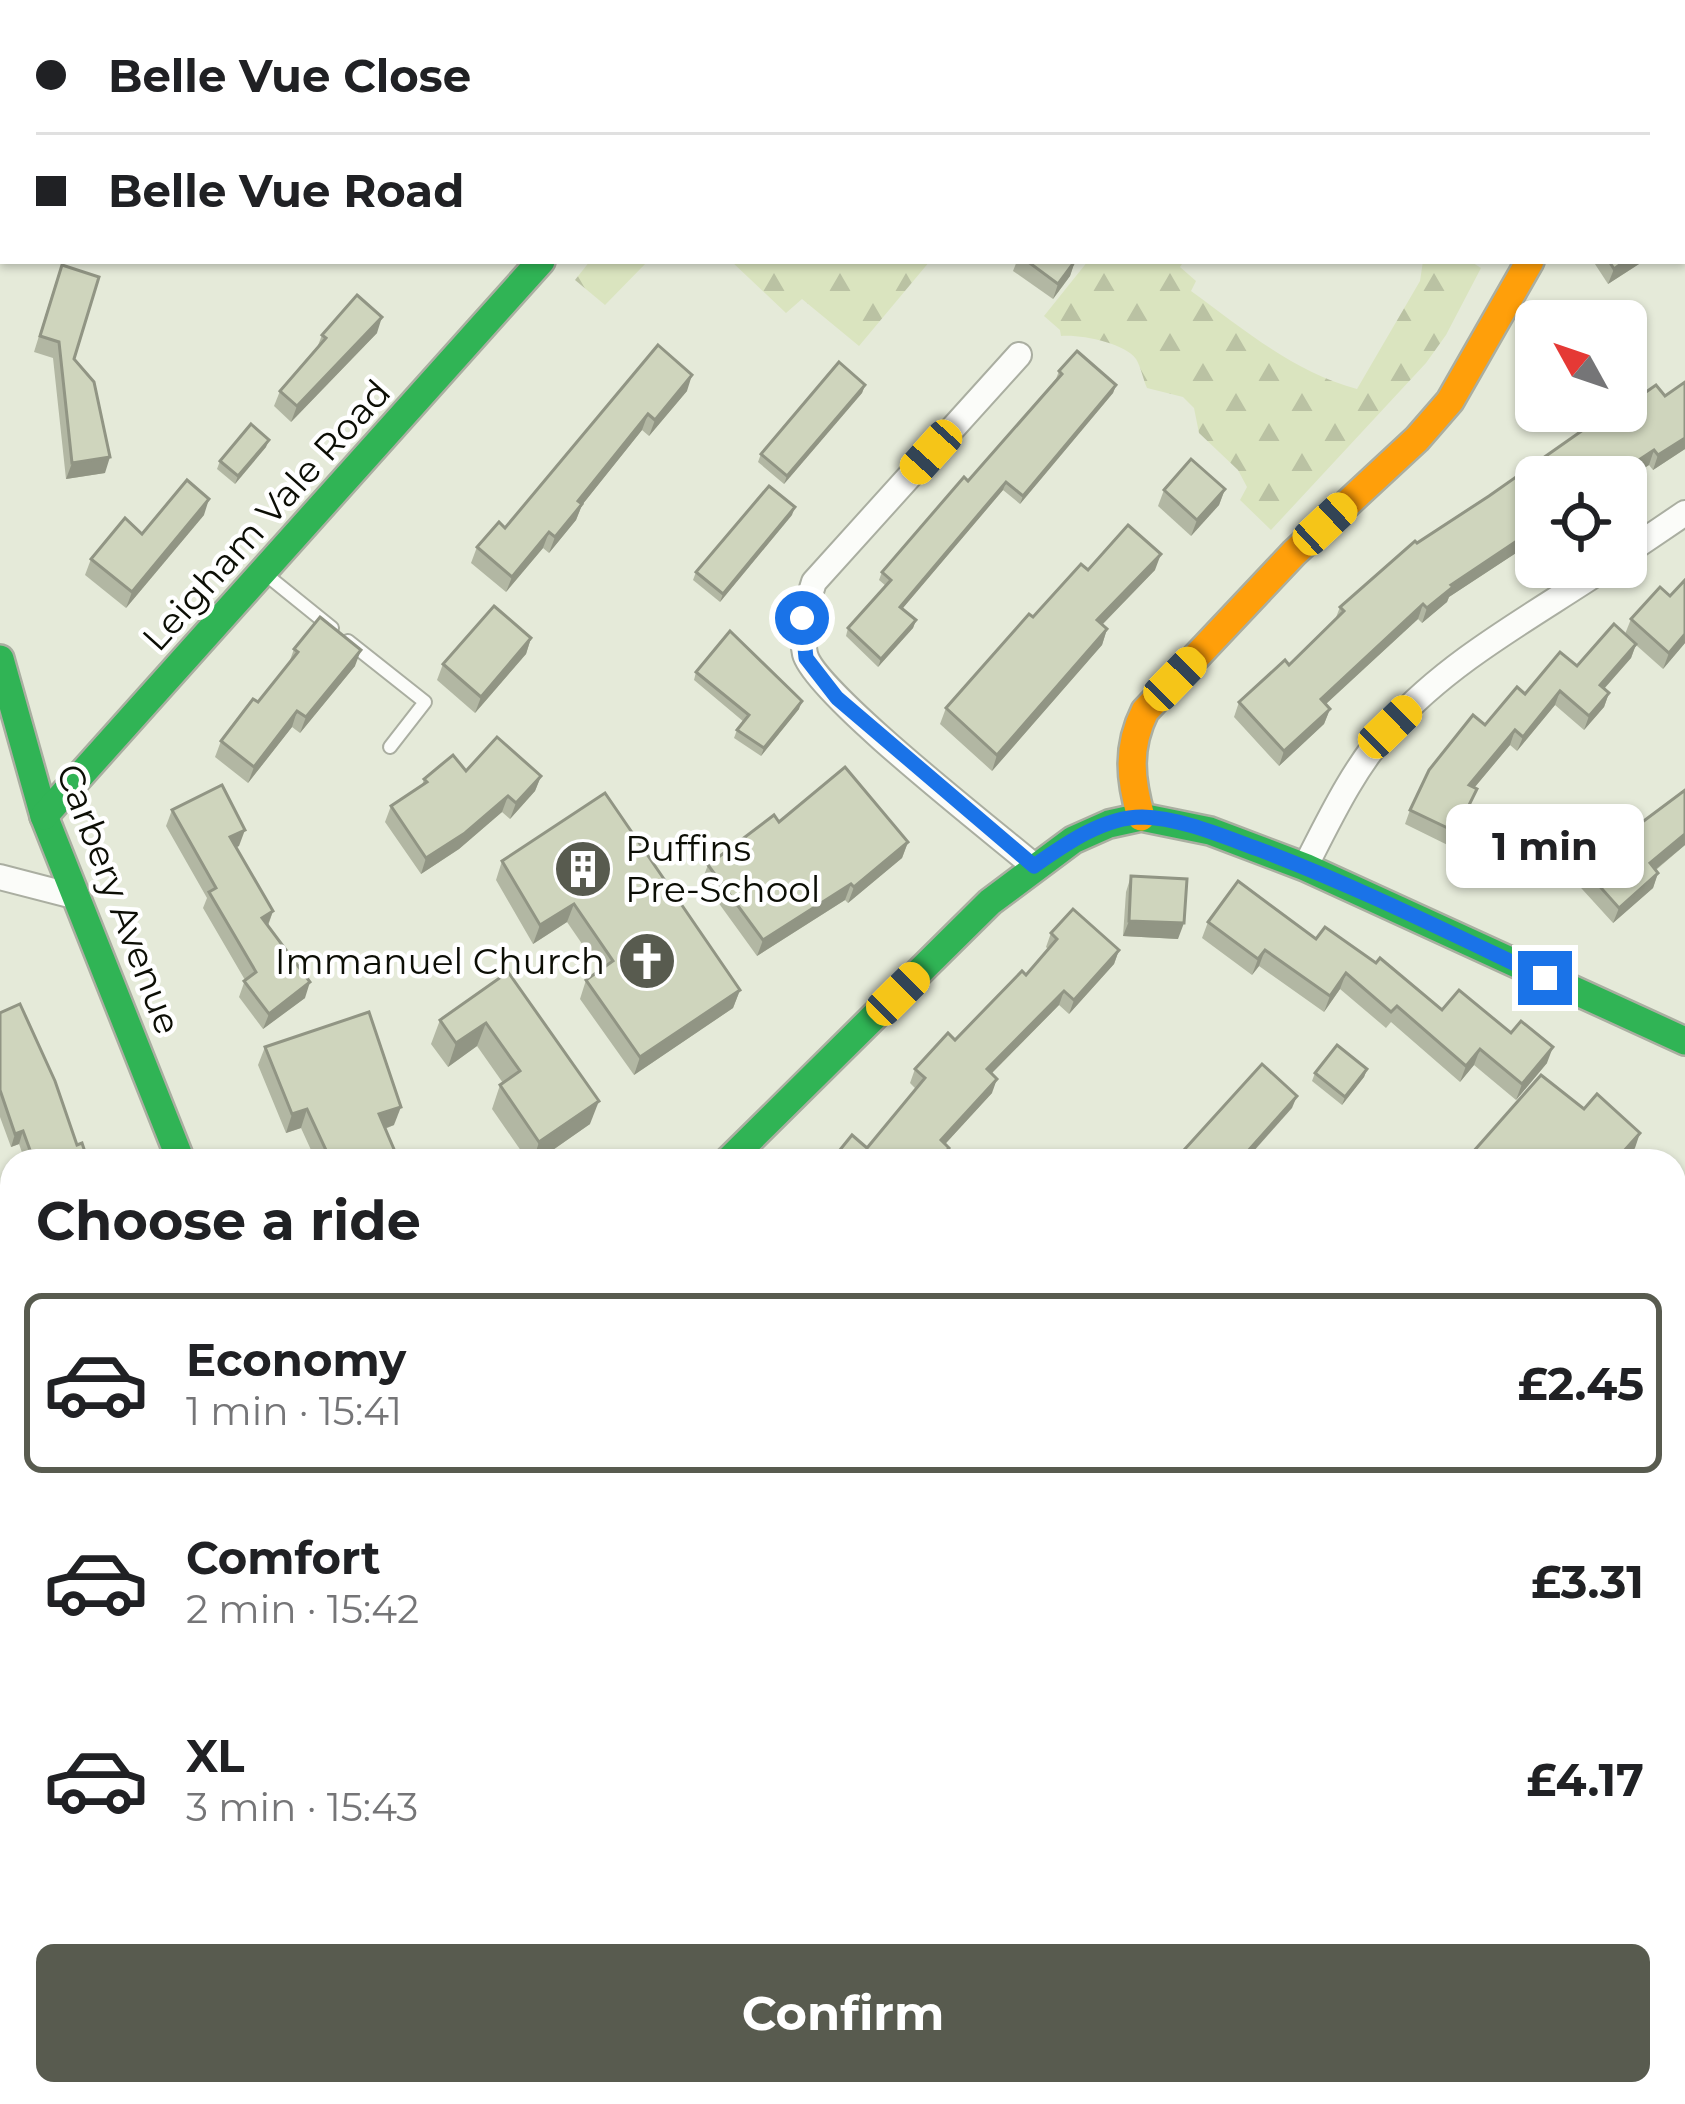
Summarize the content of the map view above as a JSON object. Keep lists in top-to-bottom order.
{
  "streets": {
    "street": ["Leigham Vale Road", "Carbery Avenue"]
  },
  "crossings": [
    ["Leigham Vale Road", "Carbery Avenue"]
  ],
  "places": {
    "building": ["Puffins Pre-School"],
    "church": ["Immanuel Church"]
  },
  "north": "top left",
  "page": {
    "banner": ["Belle Vue Close", "Belle Vue Road"],
    "bubble": "1 min",
    "heading": "Choose a ride",
    "list": [
      {
        "name": "Economy",
        "note": "1 min · 15:41",
        "value": "£2.45"
      },
      {
        "name": "Comfort",
        "note": "2 min · 15:42",
        "value": "£3.31"
      },
      {
        "name": "XL",
        "note": "3 min · 15:43",
        "value": "£4.17"
      }
    ],
    "buttons": "Confirm"
  }
}
